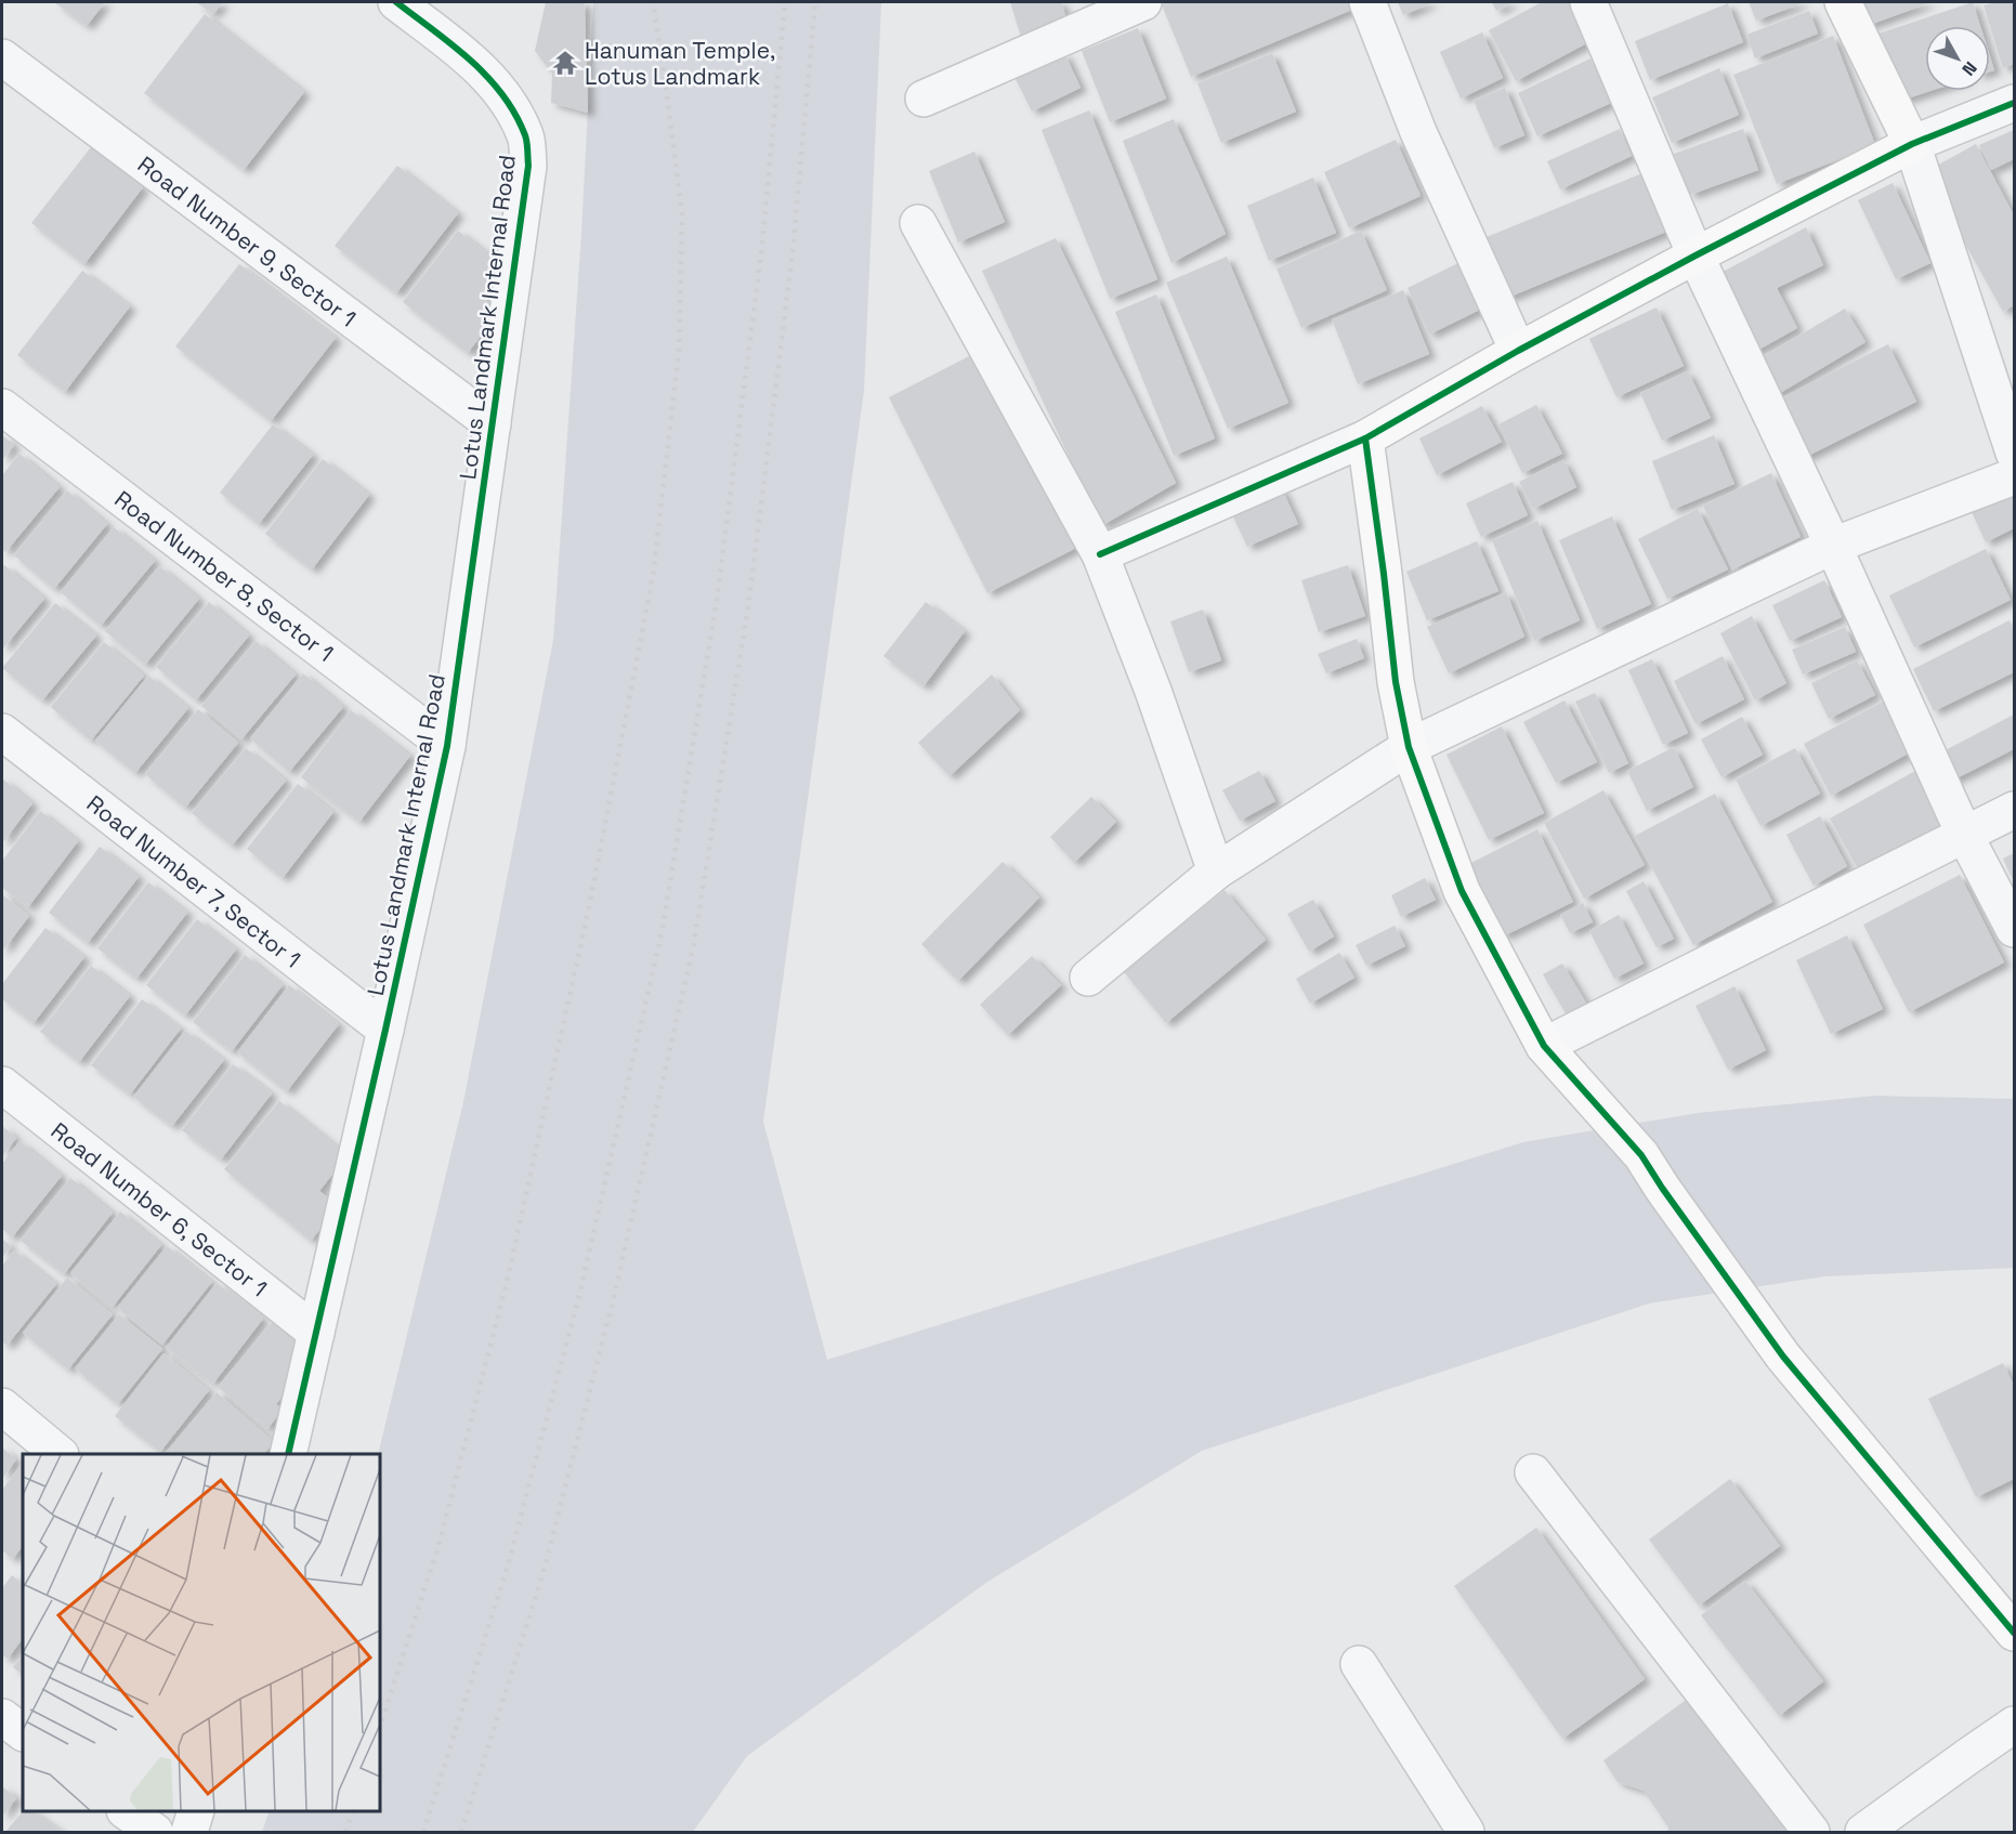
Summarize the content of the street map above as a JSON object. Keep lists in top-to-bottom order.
{
  "streets": {
    "street": [
      "Road Number 9, Sector 1",
      "Lotus Landmark Internal Road",
      "Road Number 8, Sector 1",
      "Road Number 7, Sector 1",
      "Road Number 6, Sector 1"
    ]
  },
  "crossings": [
    ["Road Number 9, Sector 1", "Lotus Landmark Internal Road"],
    ["Lotus Landmark Internal Road", "Road Number 8, Sector 1"],
    ["Lotus Landmark Internal Road", "Road Number 7, Sector 1"],
    ["Lotus Landmark Internal Road", "Road Number 6, Sector 1"]
  ],
  "places": {
    "temple": ["Hanuman Temple, Lotus Landmark"]
  },
  "north": "bottom right"
}
